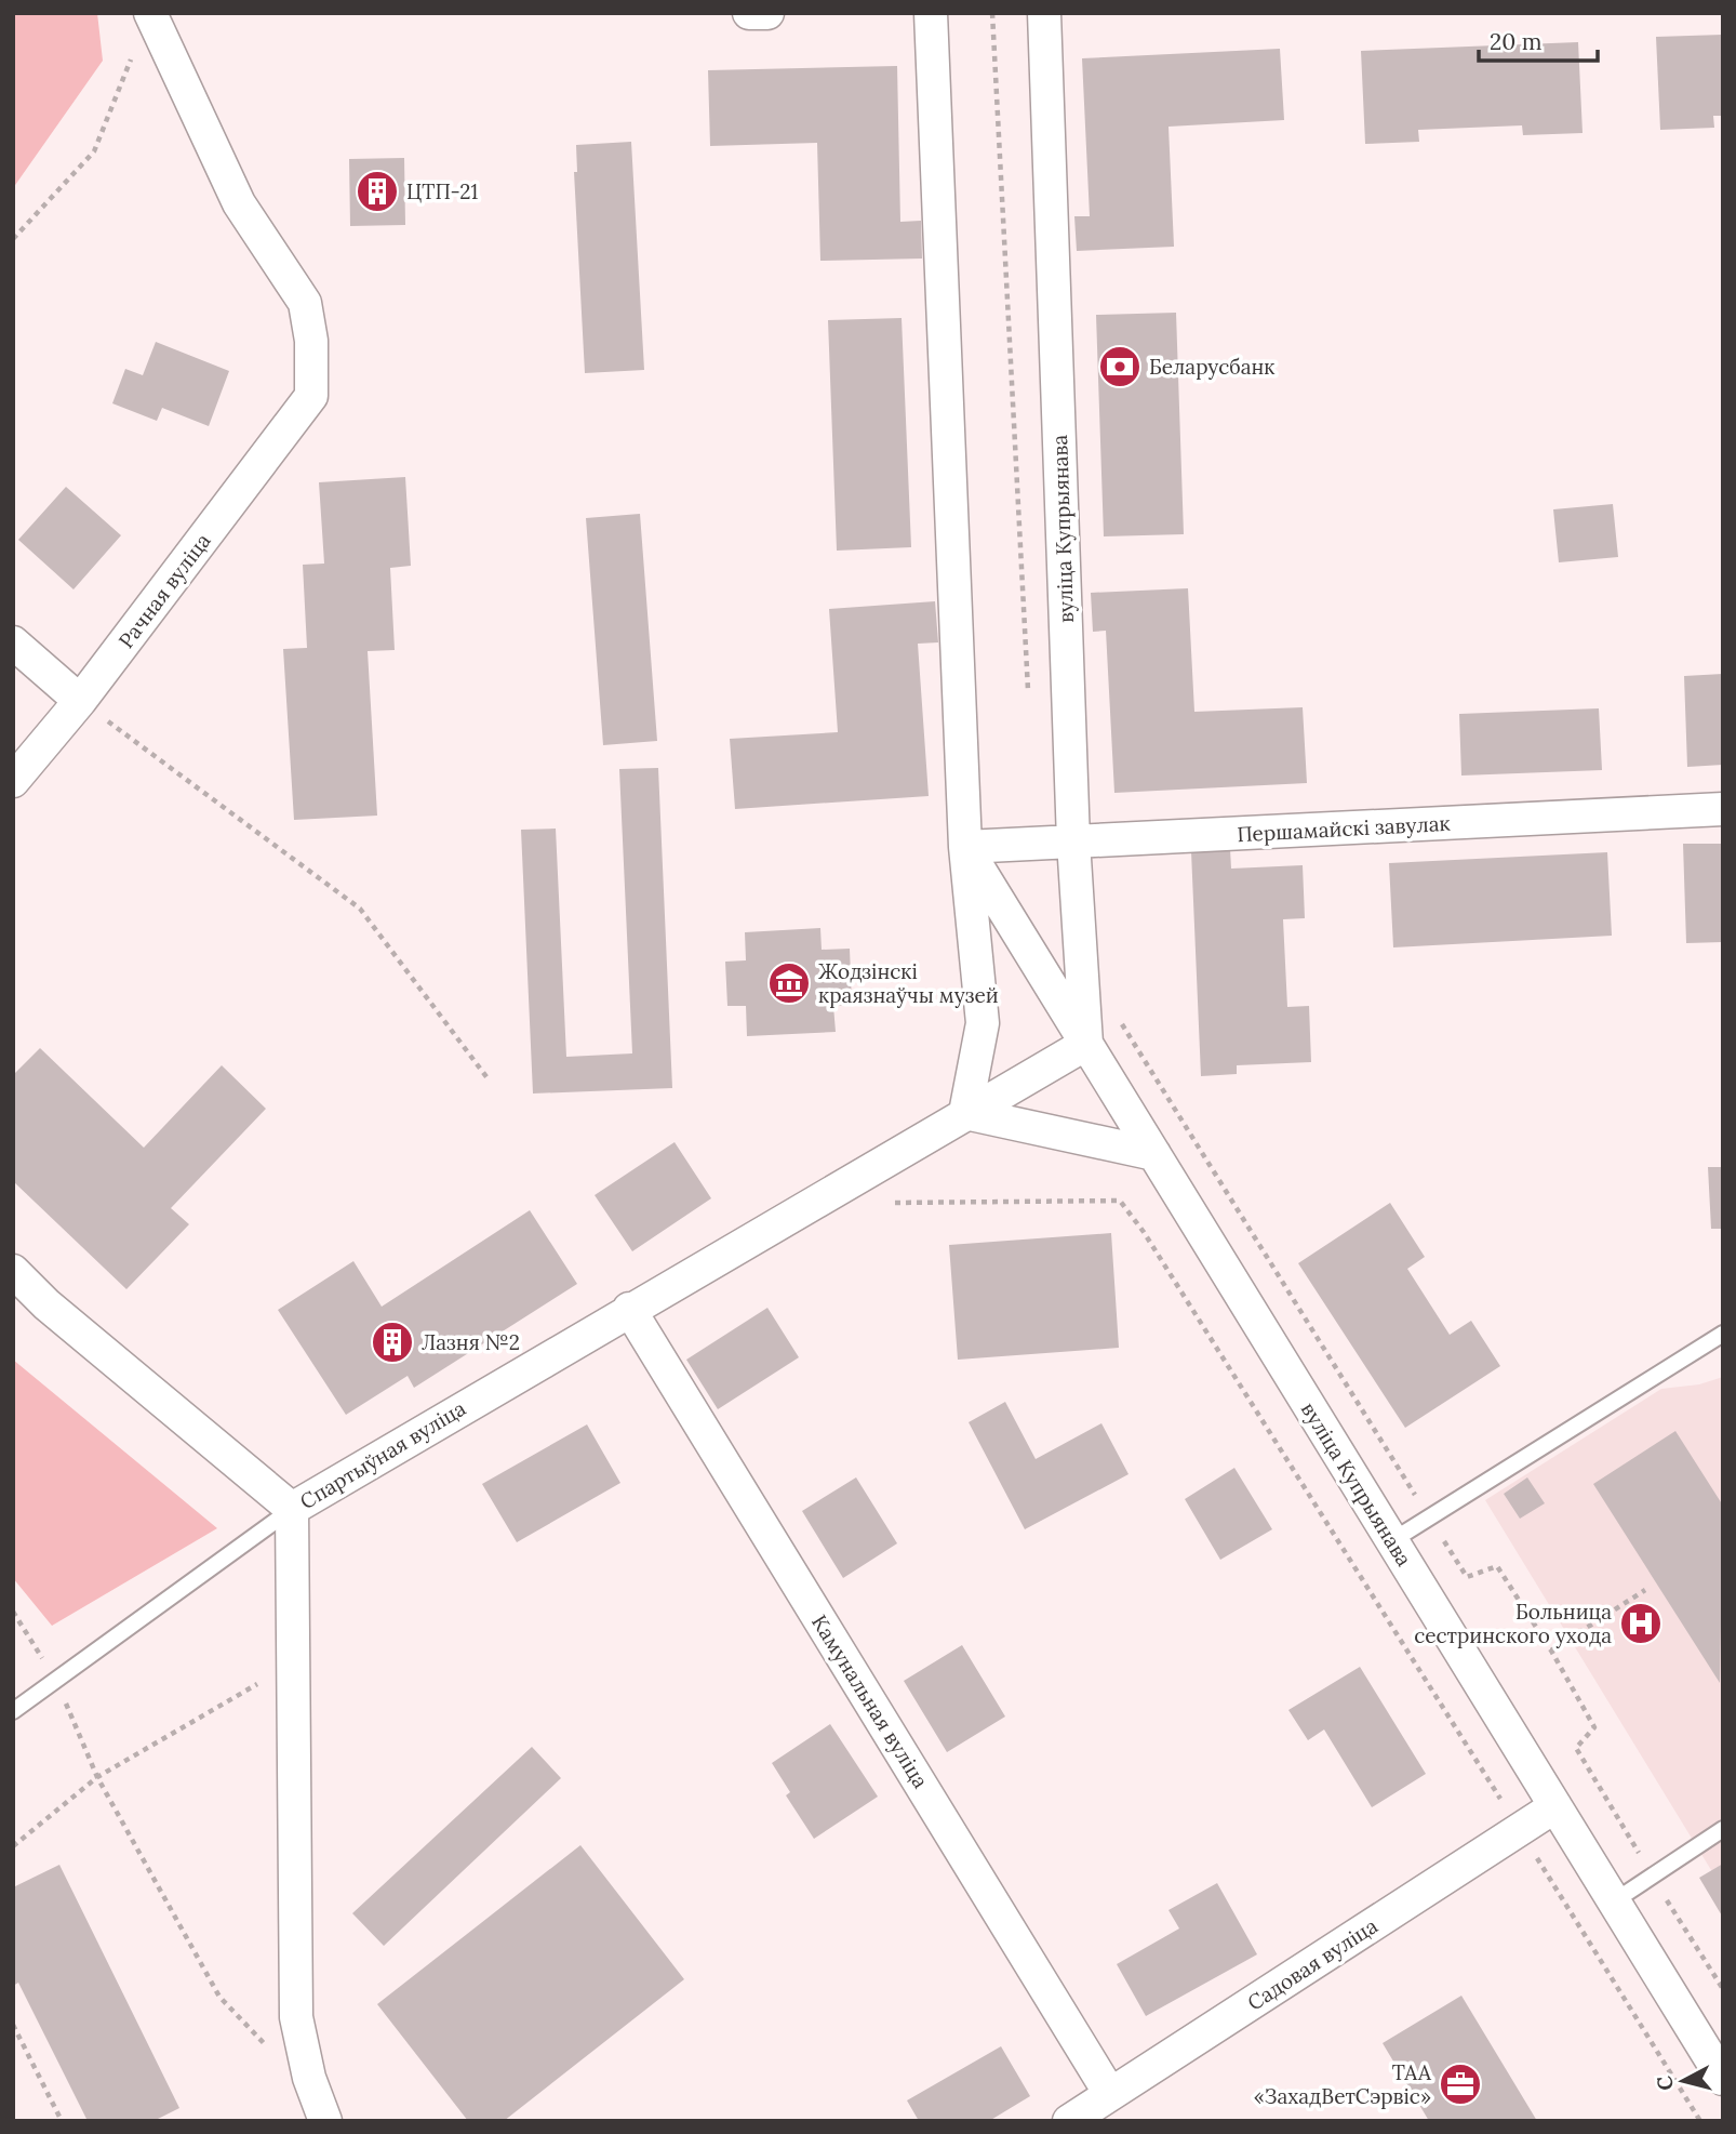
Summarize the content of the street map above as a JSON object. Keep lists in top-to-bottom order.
{
  "streets": {
    "street": [
      "вуліца Купрыянава",
      "Рачная вуліца",
      "Першамайскі завулак",
      "Спартыўная вуліца",
      "Камунальная вуліца",
      "Садовая вуліца"
    ]
  },
  "crossings": [
    ["вуліца Купрыянава", "Першамайскі завулак"],
    ["вуліца Купрыянава", "Спартыўная вуліца"],
    ["вуліца Купрыянава", "Садовая вуліца"],
    ["Спартыўная вуліца", "Камунальная вуліца"],
    ["Камунальная вуліца", "Садовая вуліца"]
  ],
  "places": {
    "building": ["ЦТП-21", "Лазня №2"],
    "bank": ["Беларусбанк"],
    "museum": ["Жодзінскі краязнаўчы музей"],
    "hospital": ["Больница сестринского ухода"],
    "office": ["ТАА «ЗахадВетСэрвіс»"]
  },
  "scale_bar": "20 m",
  "north": "left"
}
